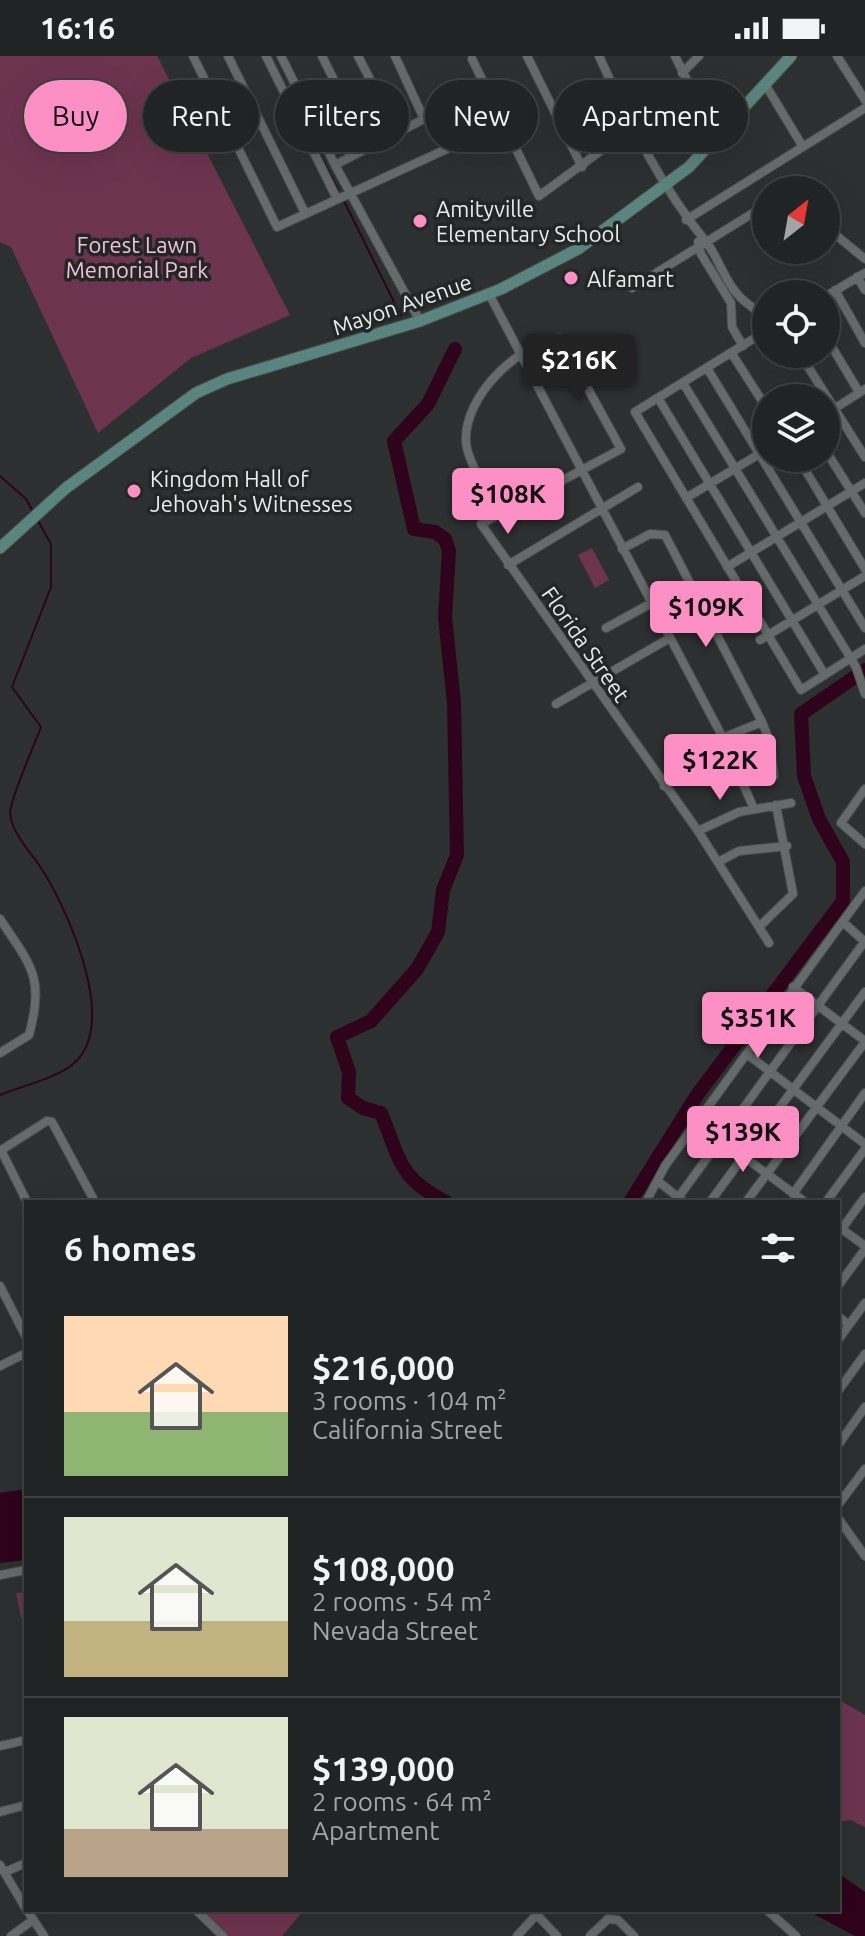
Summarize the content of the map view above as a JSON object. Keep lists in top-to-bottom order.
{
  "streets": {
    "main road": ["Mayon Avenue"],
    "street": ["Florida Street"]
  },
  "parks": ["Forest Lawn Memorial Park"],
  "places": ["Amityville Elementary School", "Alfamart", "Kingdom Hall of Jehovah's Witnesses"],
  "north": "top right",
  "page": {
    "status": "16:16",
    "chip": [
      "Buy",
      "Rent",
      "Filters",
      "New",
      "Apartment"
    ],
    "price": [
      "$216K",
      "$108K",
      "$109K",
      "$122K",
      "$351K",
      "$139K"
    ],
    "heading": "6 homes",
    "list": [
      {
        "name": "$216,000",
        "note": "3 rooms · 104 m² · California Street"
      },
      {
        "name": "$108,000",
        "note": "2 rooms · 54 m² · Nevada Street"
      },
      {
        "name": "$139,000",
        "note": "2 rooms · 64 m² · Apartment"
      }
    ]
  }
}
